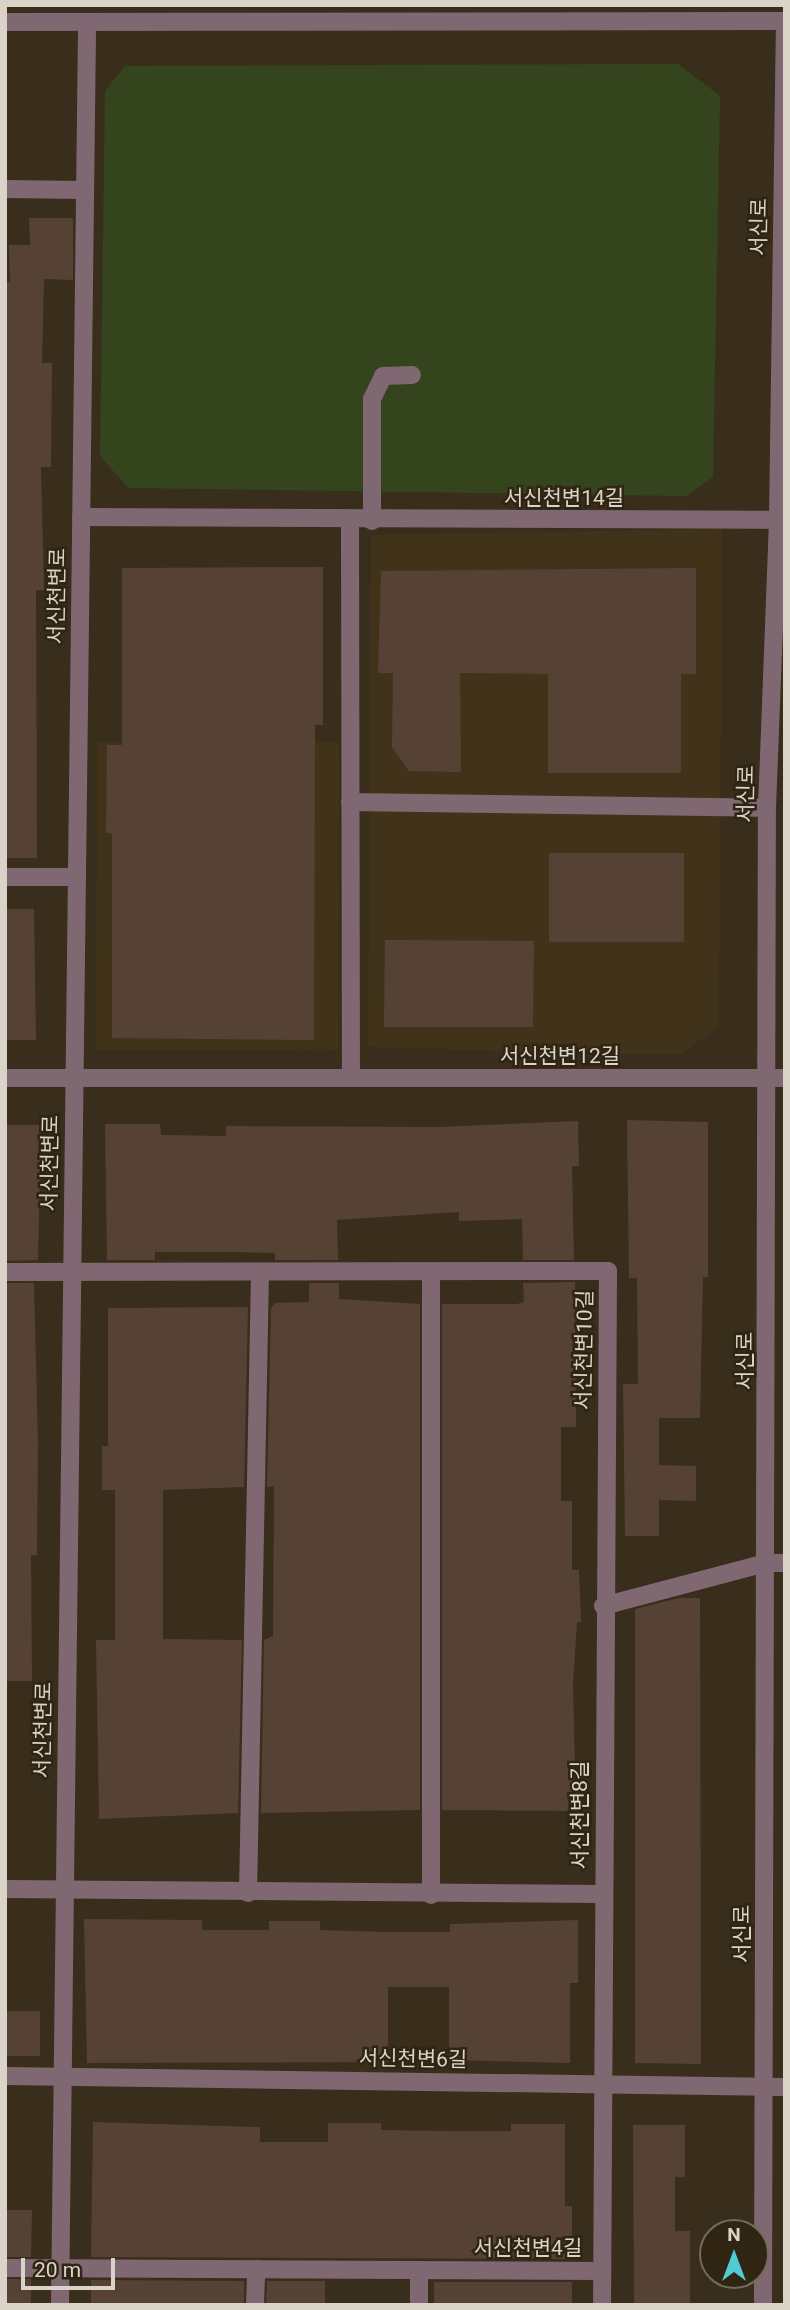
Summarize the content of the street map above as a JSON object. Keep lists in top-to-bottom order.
{
  "streets": {
    "street": [
      "서신로",
      "서신천변14길",
      "서신천변로",
      "서신천변12길",
      "서신천변10길",
      "서신천변8길",
      "서신천변6길",
      "서신천변4길"
    ]
  },
  "crossings": [
    ["서신로", "서신천변14길"],
    ["서신로", "서신천변12길"],
    ["서신로", "서신천변6길"],
    ["서신천변14길", "서신천변로"],
    ["서신천변로", "서신천변12길"],
    ["서신천변로", "서신천변10길"],
    ["서신천변로", "서신천변8길"],
    ["서신천변로", "서신천변6길"],
    ["서신천변로", "서신천변4길"],
    ["서신천변10길", "서신천변8길"]
  ],
  "scale_bar": "20 m",
  "north": "top"
}
